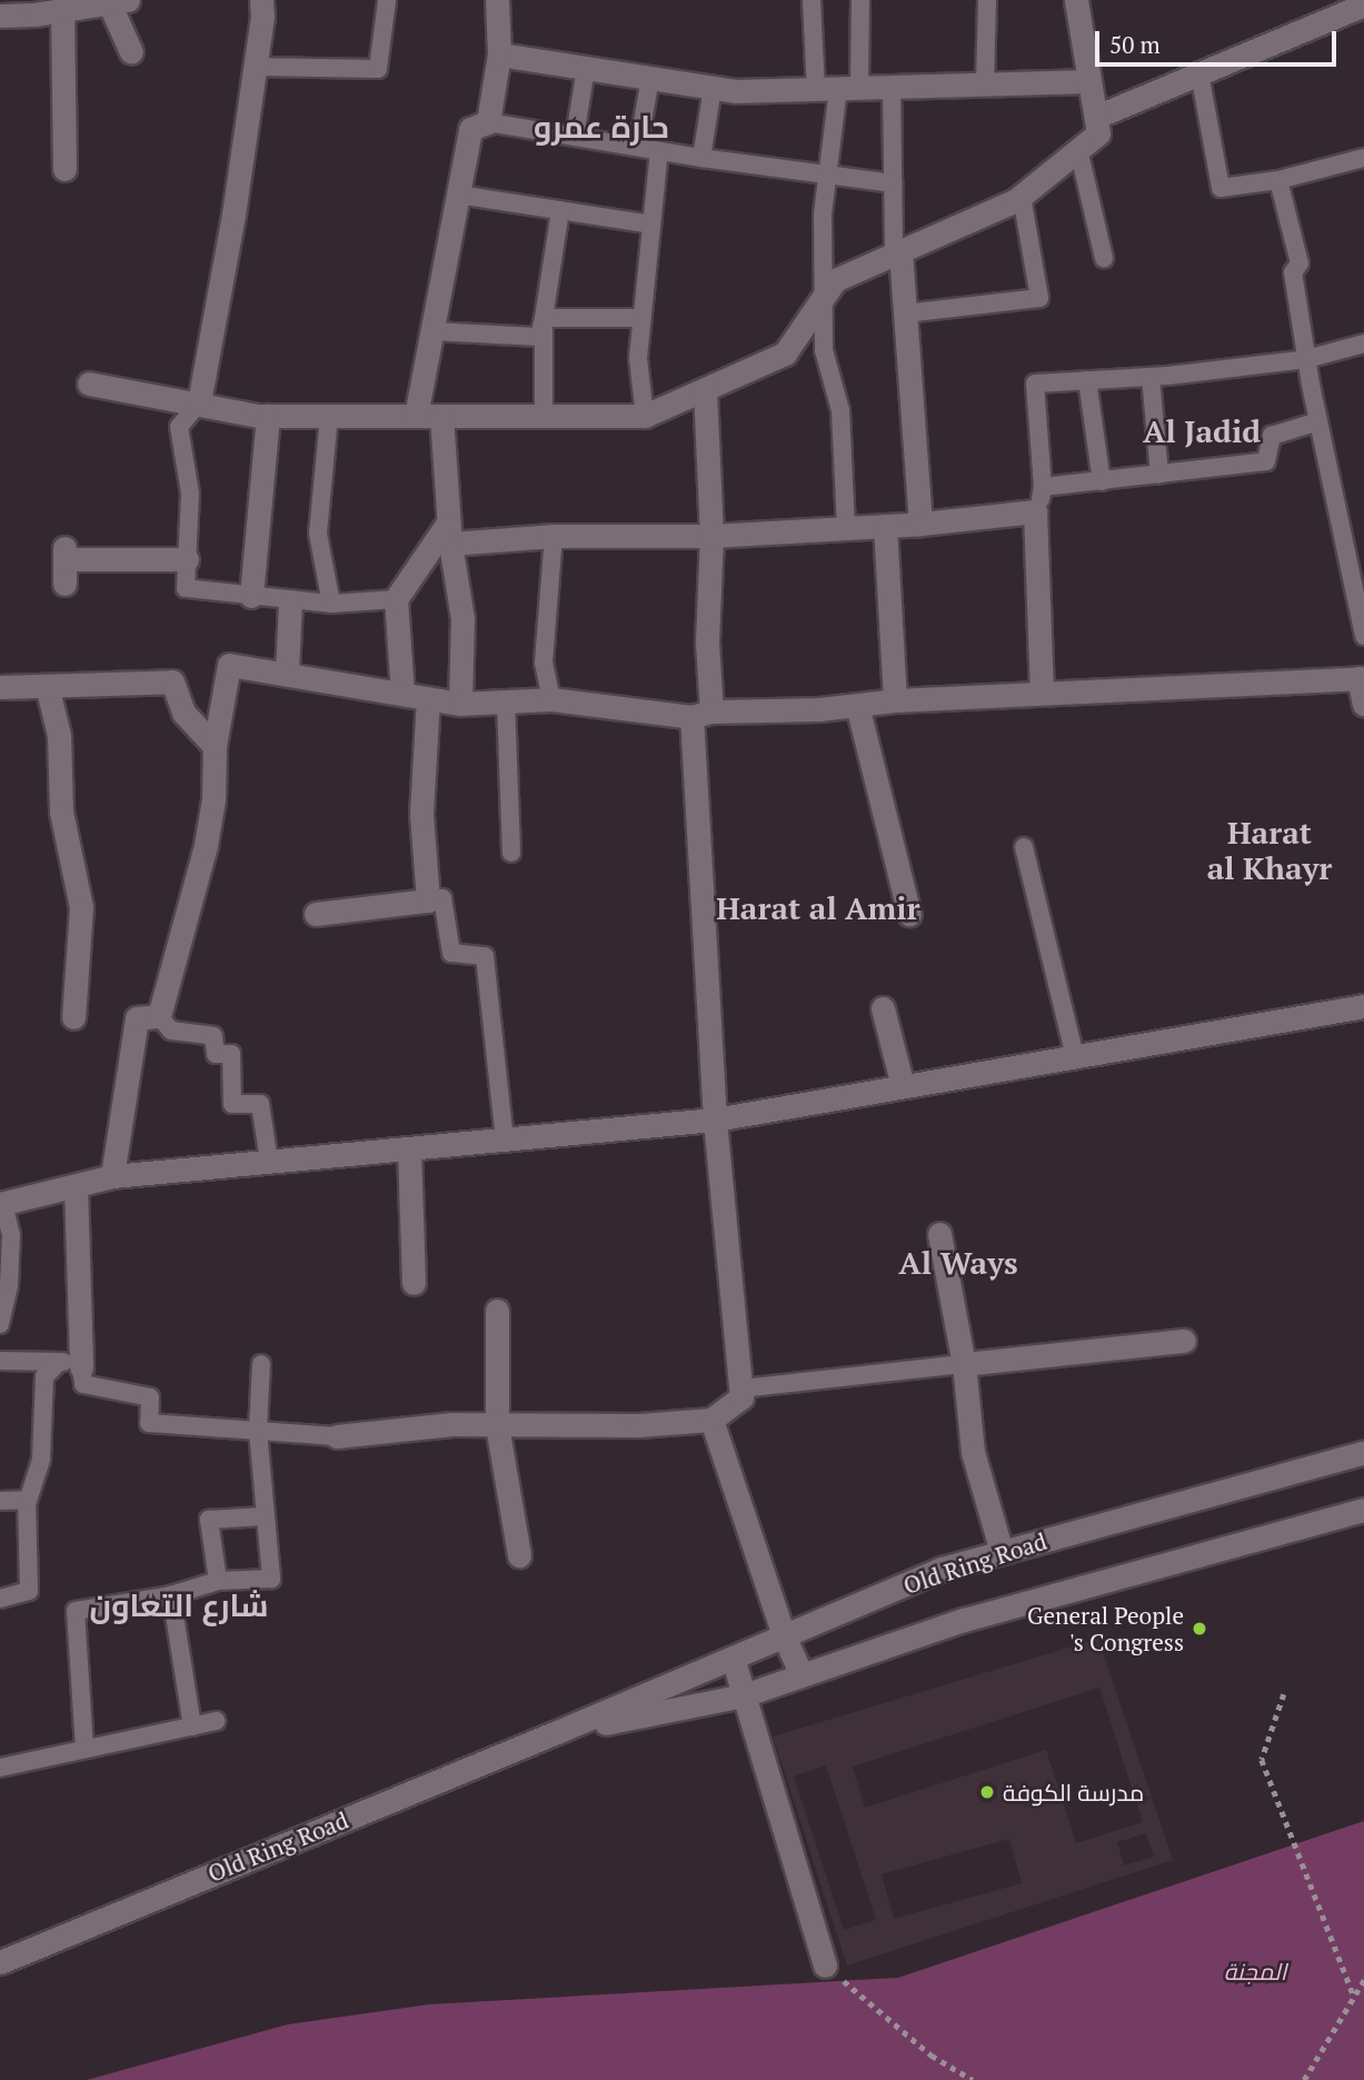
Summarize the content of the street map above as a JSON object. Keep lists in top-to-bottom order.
{
  "streets": {
    "street": ["Old Ring Road"]
  },
  "districts": [
    "حارة عمرو",
    "Al Jadid",
    "Harat al Khayr",
    "Harat al Amir",
    "Al Ways",
    "شارع التعاون"
  ],
  "parks": ["المجنة"],
  "places": ["General People 's Congress", "مدرسة الكوفة"],
  "scale_bar": "50 m"
}
